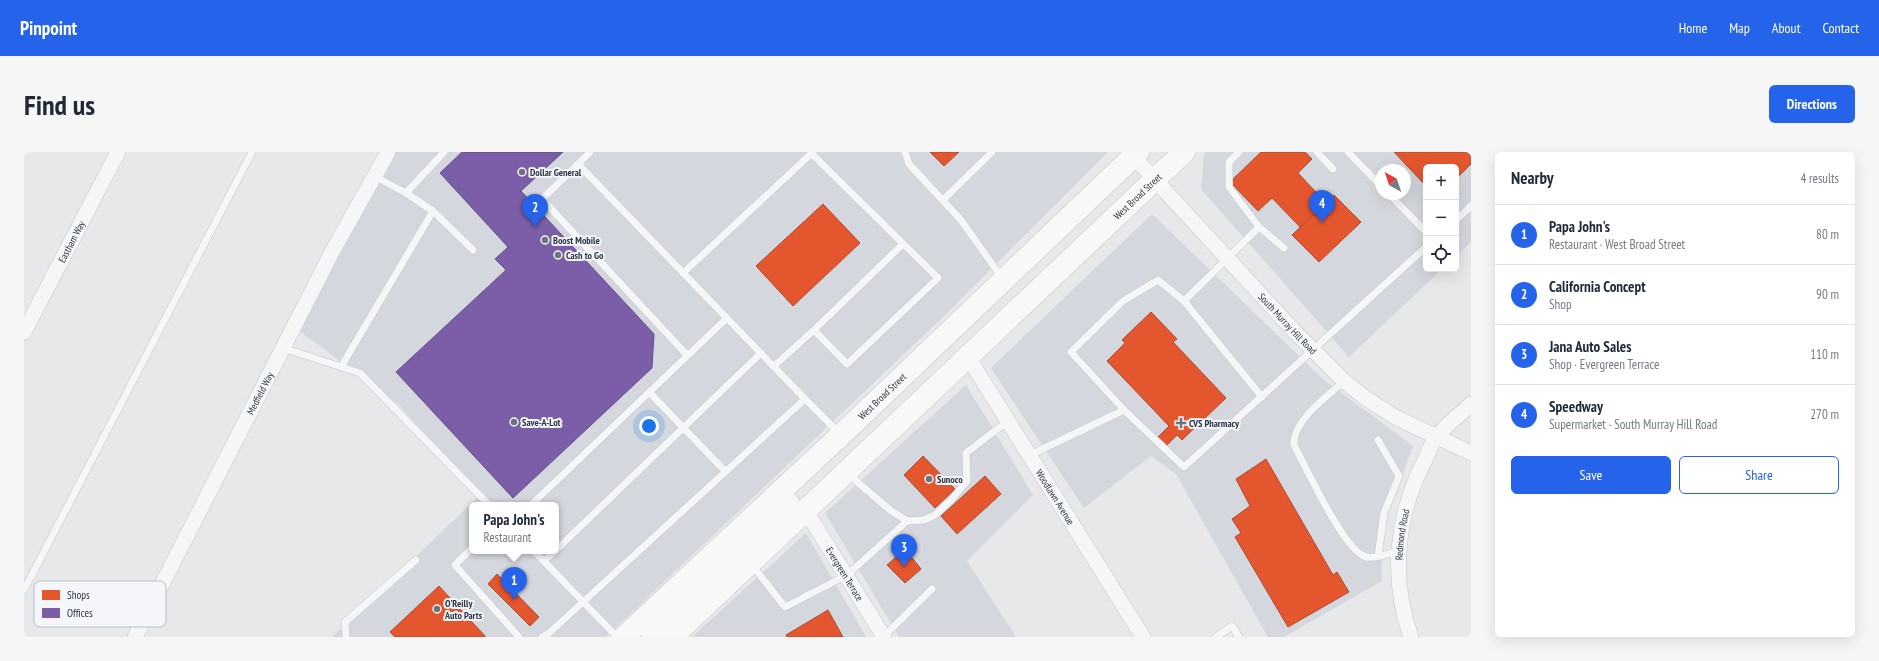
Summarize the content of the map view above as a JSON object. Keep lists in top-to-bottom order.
{
  "streets": {
    "main road": ["West Broad Street"],
    "street": [
      "Eastham Way",
      "South Murray Hill Road",
      "Medfield Way",
      "Woodlawn Avenue",
      "Redmond Road",
      "Evergreen Terrace"
    ]
  },
  "crossings": [
    ["West Broad Street", "South Murray Hill Road"],
    ["West Broad Street", "Woodlawn Avenue"],
    ["West Broad Street", "Evergreen Terrace"],
    ["South Murray Hill Road", "Redmond Road"]
  ],
  "places": {
    "other": [
      "Dollar General",
      "Boost Mobile",
      "Cash to Go",
      "Save-A-Lot",
      "Sunoco",
      "O'Reilly Auto Parts"
    ],
    "health": ["CVS Pharmacy"]
  },
  "legend": ["Shops", "Offices"],
  "north": "top left",
  "page": {
    "header": "Pinpoint",
    "nav": [
      "Home",
      "Map",
      "About",
      "Contact"
    ],
    "buttons": [
      "Directions",
      ["Save", "Share"]
    ],
    "title": "Find us",
    "heading": ["Nearby", "4 results"],
    "map_buttons": ["+", "−"],
    "pins": [
      "4",
      "2",
      "3",
      "1"
    ],
    "list": [
      {
        "mark": "1",
        "name": "Papa John's",
        "note": "Restaurant · West Broad Street",
        "value": "80 m"
      },
      {
        "mark": "2",
        "name": "California Concept",
        "note": "Shop",
        "value": "90 m"
      },
      {
        "mark": "3",
        "name": "Jana Auto Sales",
        "note": "Shop · Evergreen Terrace",
        "value": "110 m"
      },
      {
        "mark": "4",
        "name": "Speedway",
        "note": "Supermarket · South Murray Hill Road",
        "value": "270 m"
      }
    ],
    "popup": ["Papa John's", "Restaurant"]
  }
}
